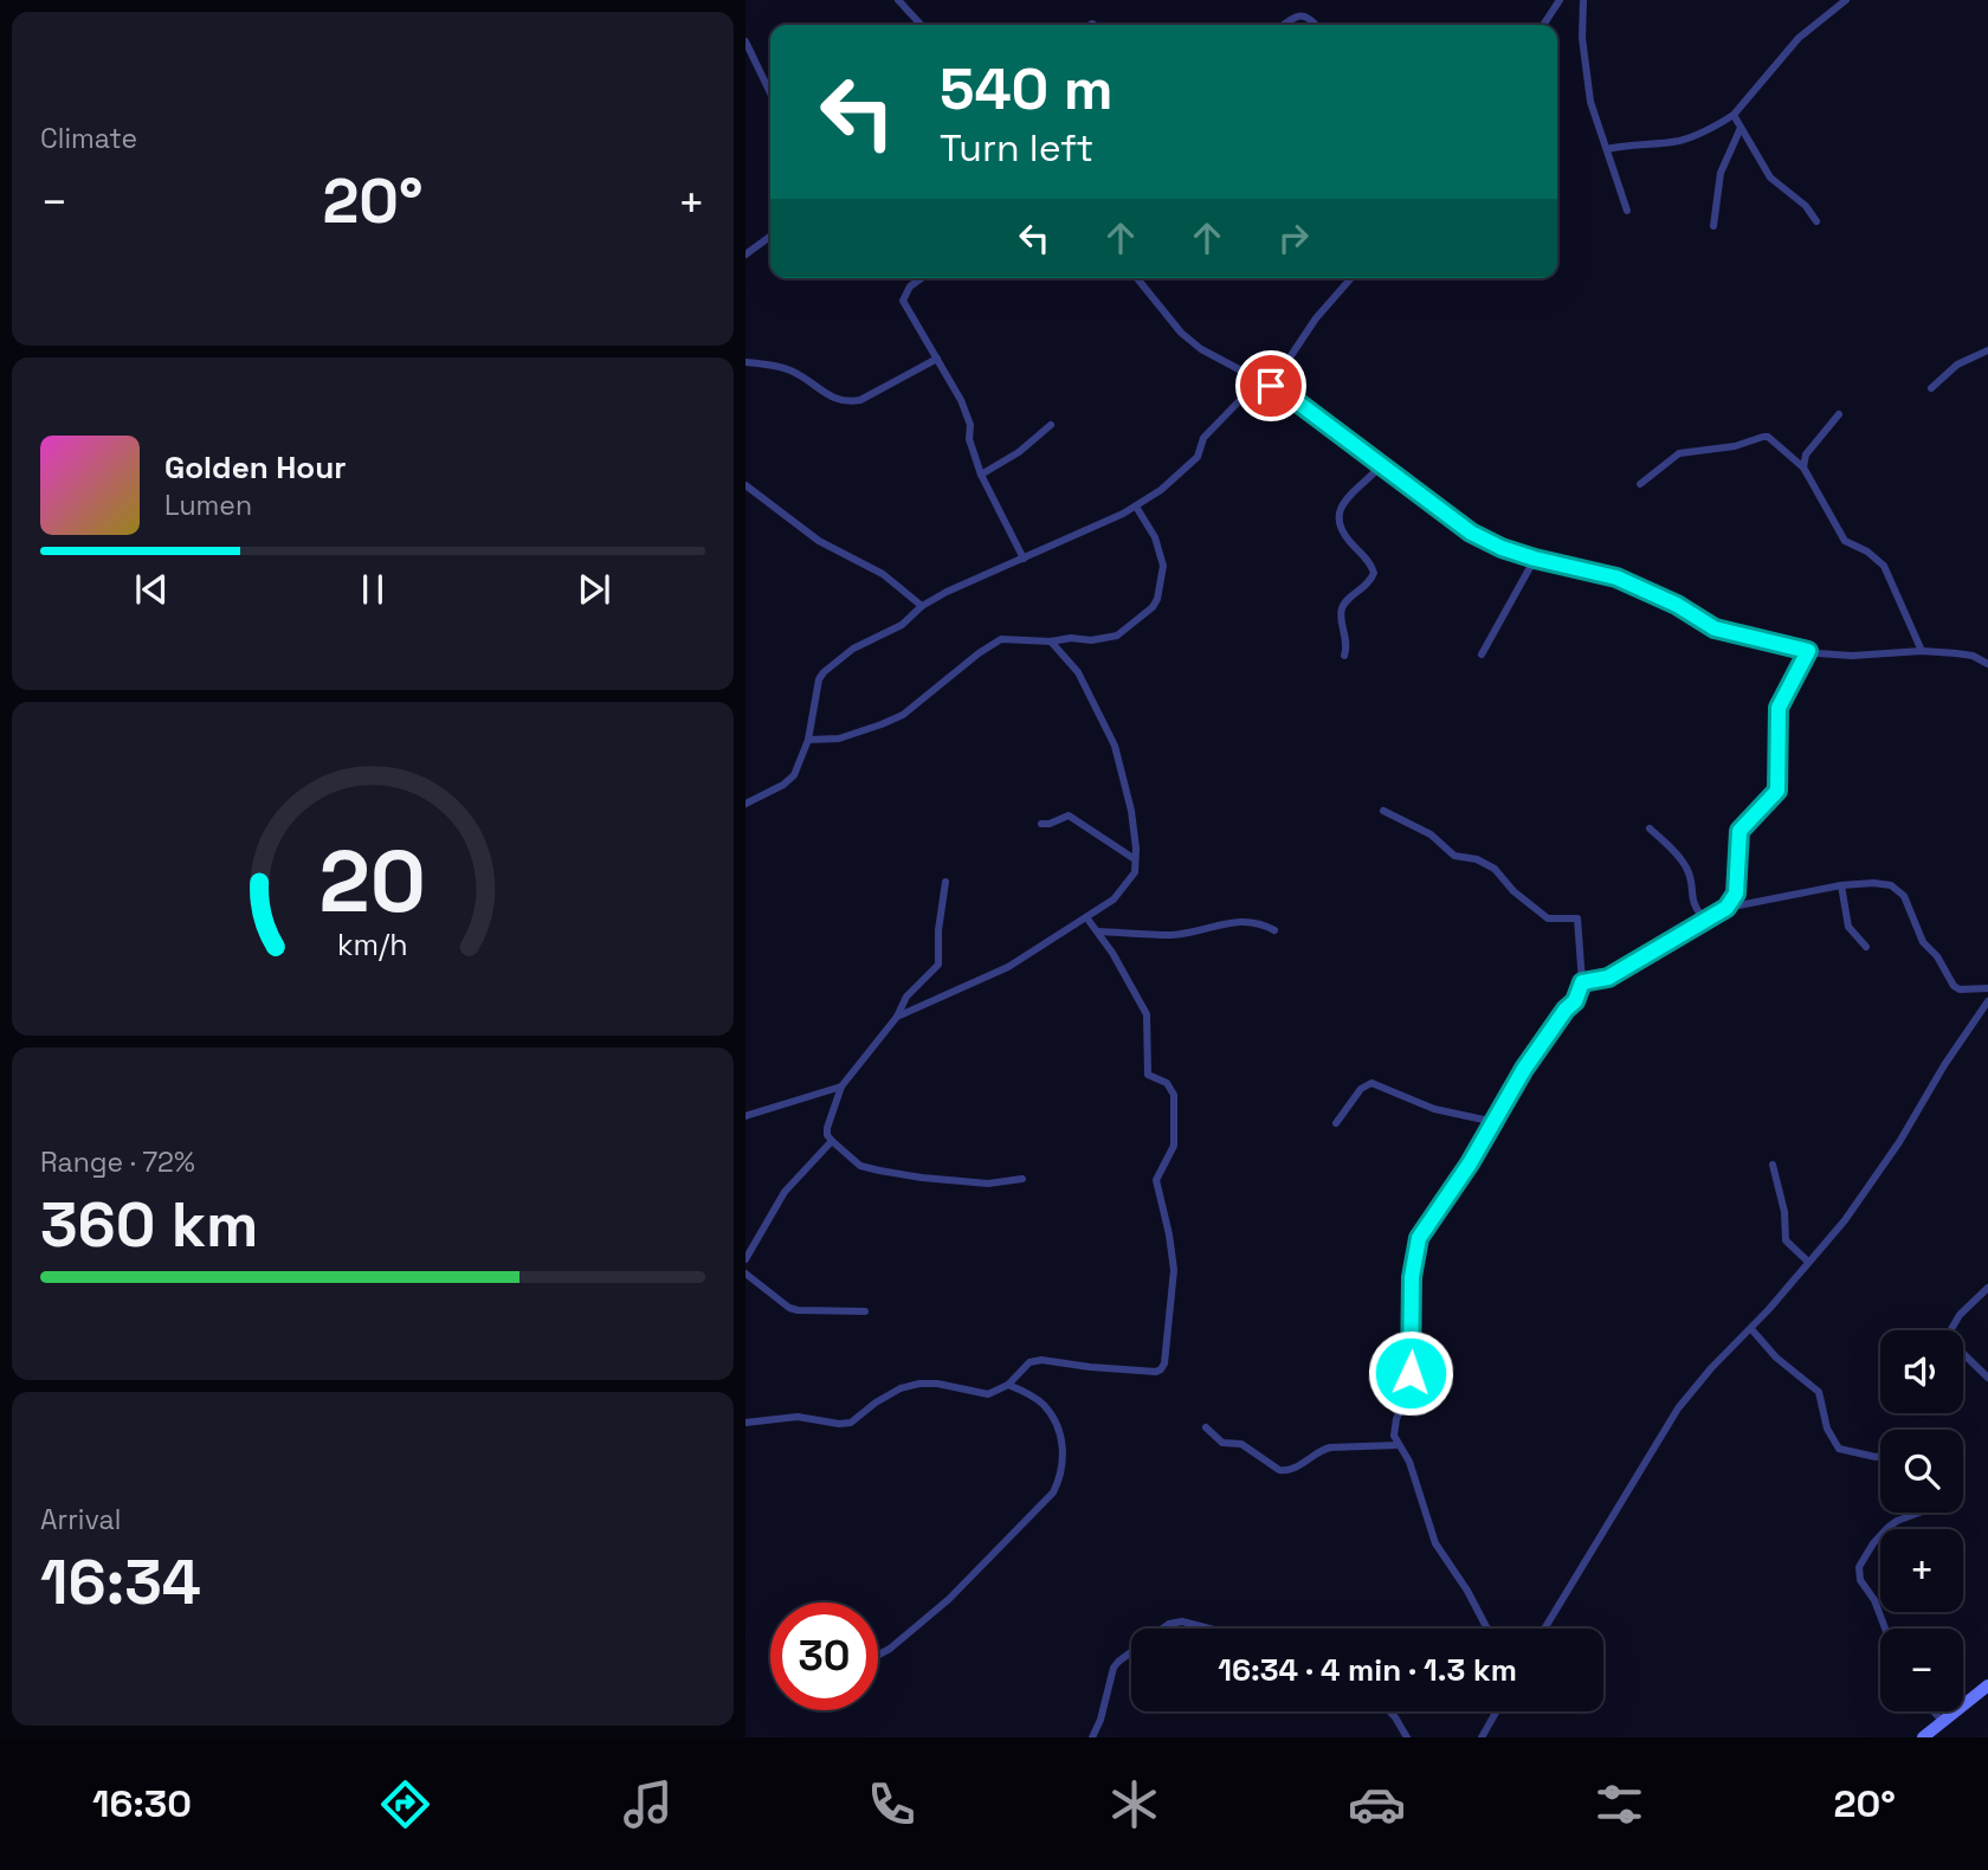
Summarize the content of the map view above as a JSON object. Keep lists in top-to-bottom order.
{
  "page": {
    "tile": [
      "Climate",
      ["Range · 72%", "360 km"],
      ["Arrival", "16:34"]
    ],
    "turn": ["540 m", "Turn left"],
    "heat": ["−", "20°", "+"],
    "song": ["Golden Hour", "Lumen"],
    "map_buttons": ["+", "−"],
    "limit": "30",
    "trip": "16:34 · 4 min · 1.3 km",
    "tabs": ["16:30", "20°"],
    "gauge": ["20", "km/h"]
  }
}
